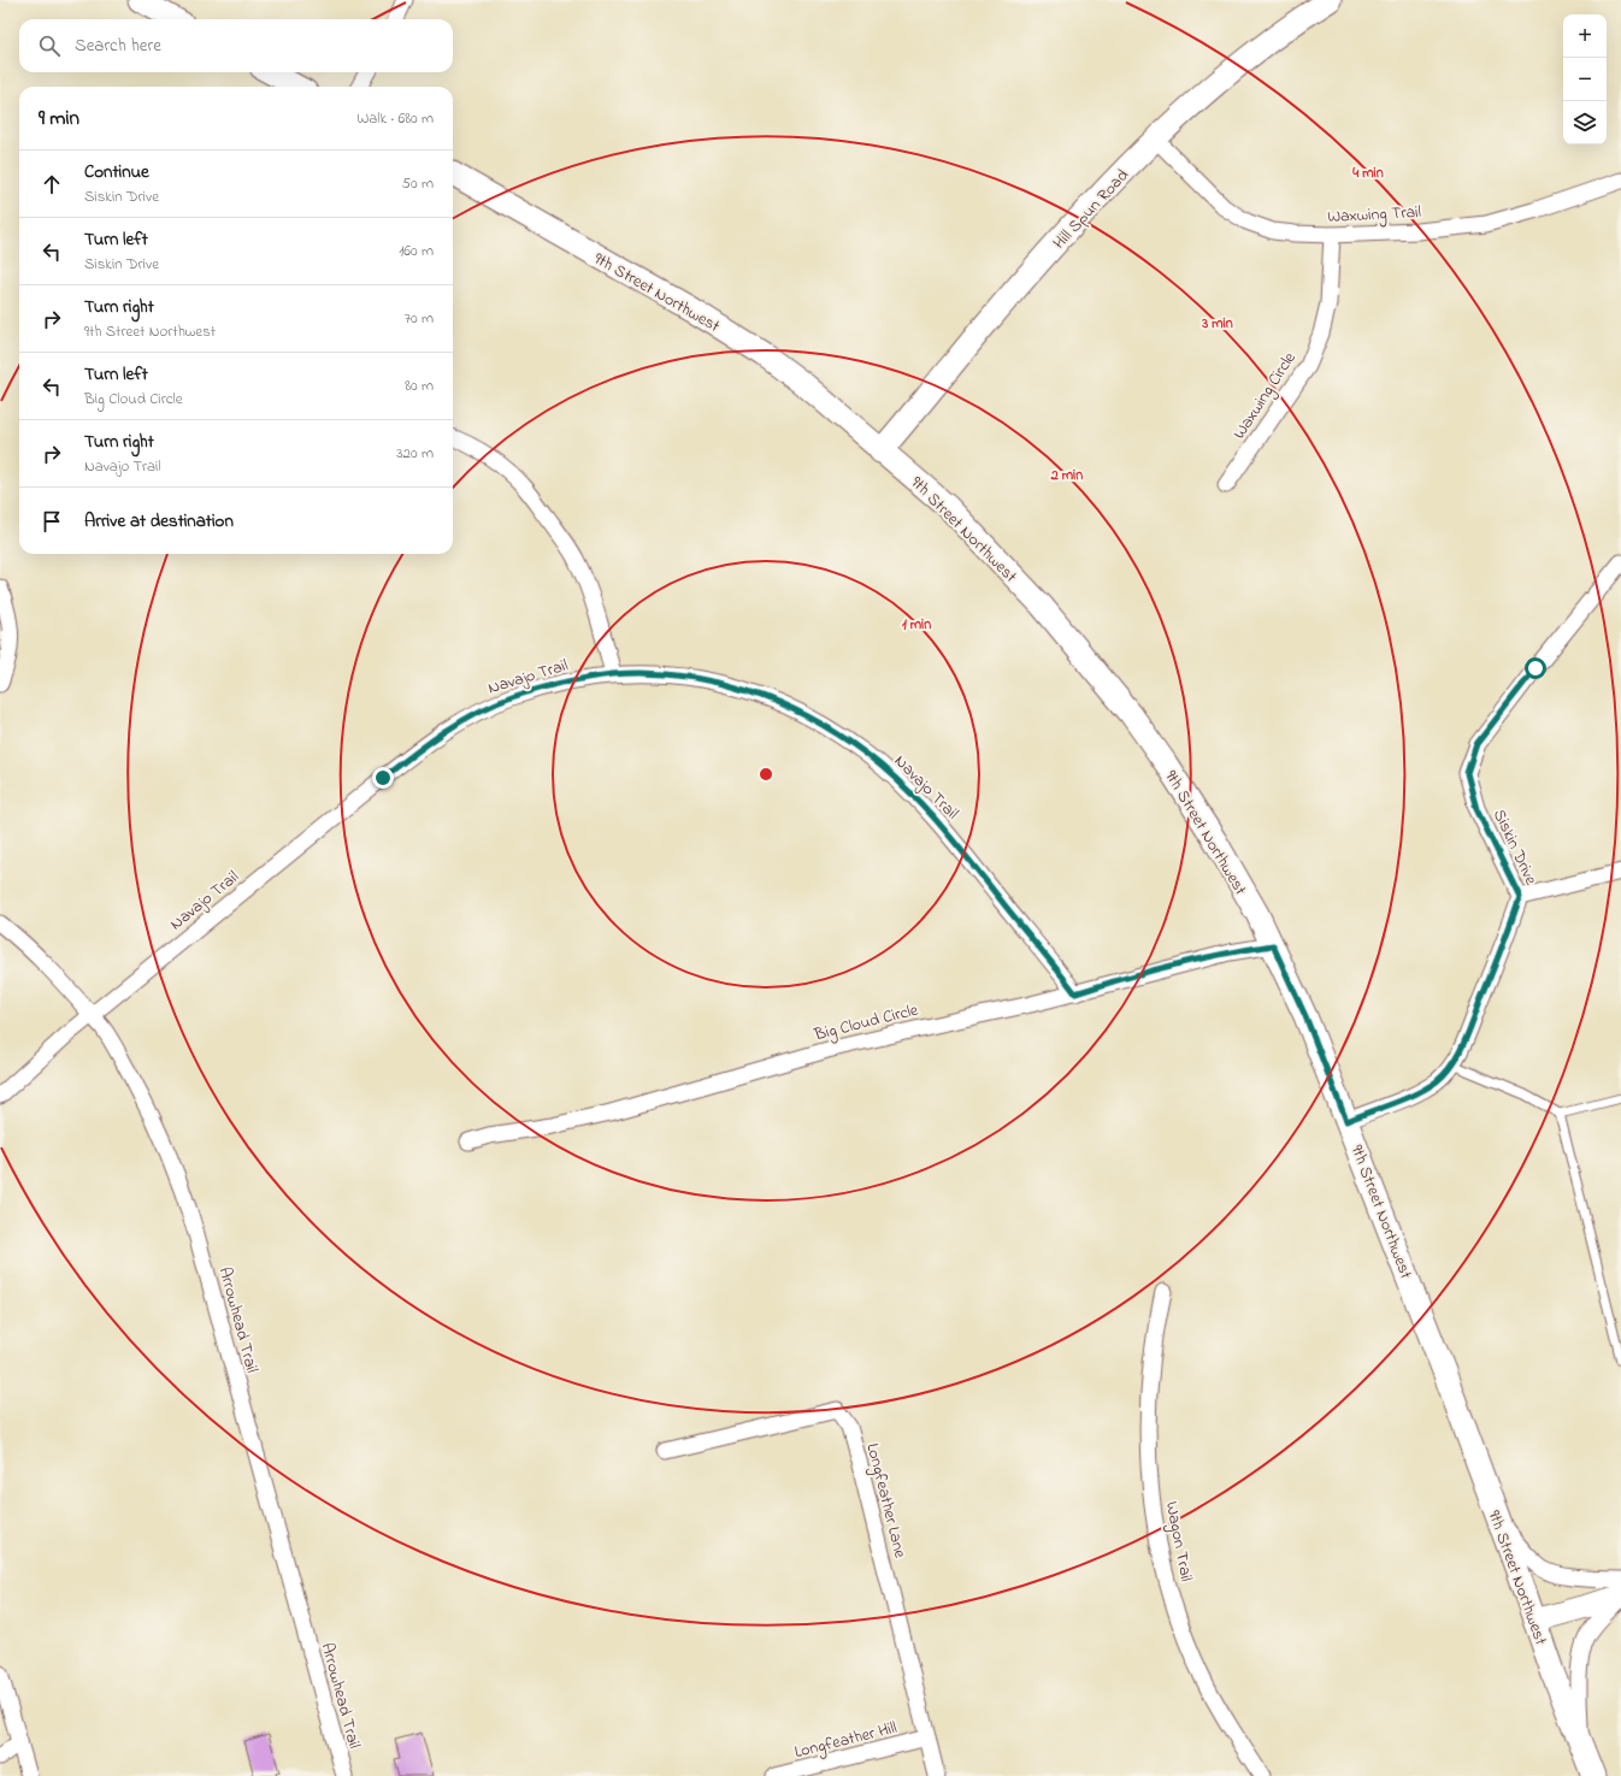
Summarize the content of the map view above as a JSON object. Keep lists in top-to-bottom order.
{
  "streets": {
    "street": [
      "Hill Spun Road",
      "Waxwing Trail",
      "9th Street Northwest",
      "Waxwing Circle",
      "Navajo Trail",
      "Siskin Drive",
      "Big Cloud Circle",
      "Arrowhead Trail",
      "Longfeather Lane",
      "Wagon Trail",
      "Longfeather Hill"
    ]
  },
  "crossings": [
    ["Hill Spun Road", "Waxwing Trail"],
    ["Hill Spun Road", "9th Street Northwest"],
    ["Waxwing Trail", "Waxwing Circle"],
    ["9th Street Northwest", "Siskin Drive"],
    ["9th Street Northwest", "Big Cloud Circle"],
    ["Navajo Trail", "Big Cloud Circle"],
    ["Navajo Trail", "Arrowhead Trail"],
    ["Longfeather Lane", "Longfeather Hill"]
  ],
  "page": {
    "map_buttons": ["+", "−"],
    "search": "Search here",
    "heading": ["9 min", "Walk · 680 m"],
    "list": [
      ["Continue", "Siskin Drive", "50 m"],
      ["Turn left", "Siskin Drive", "160 m"],
      ["Turn right", "9th Street Northwest", "70 m"],
      ["Turn left", "Big Cloud Circle", "80 m"],
      ["Turn right", "Navajo Trail", "320 m"],
      "Arrive at destination"
    ]
  },
  "rings": [
    "4 min",
    "3 min",
    "2 min",
    "1 min"
  ]
}
